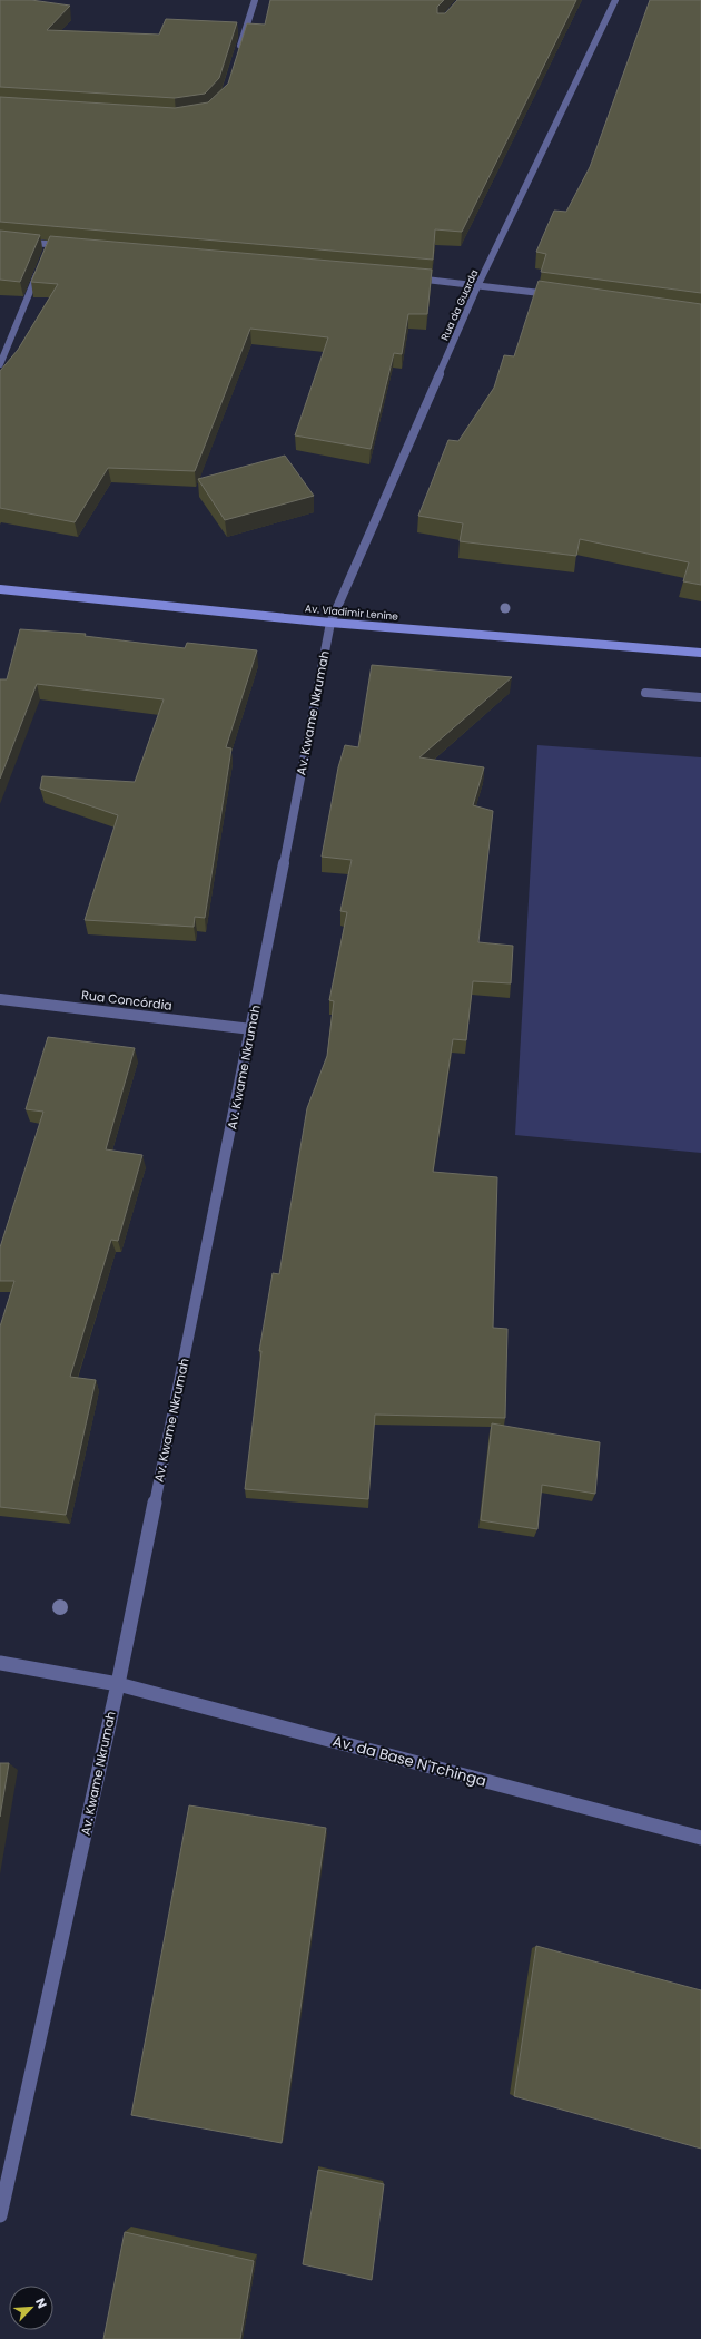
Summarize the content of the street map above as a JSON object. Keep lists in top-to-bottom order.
{
  "streets": {
    "main road": ["Av. Vladimir Lenine"],
    "street": [
      "Rua da Guarda",
      "Av. Kwame Nkrumah",
      "Rua Concórdia",
      "Av. da Base N'Tchinga"
    ]
  },
  "crossings": [
    ["Rua da Guarda", "Av. Vladimir Lenine"],
    ["Rua da Guarda", "Av. Kwame Nkrumah"],
    ["Av. Vladimir Lenine", "Av. Kwame Nkrumah"],
    ["Av. Kwame Nkrumah", "Rua Concórdia"],
    ["Av. Kwame Nkrumah", "Av. da Base N'Tchinga"]
  ],
  "north": "top right"
}
